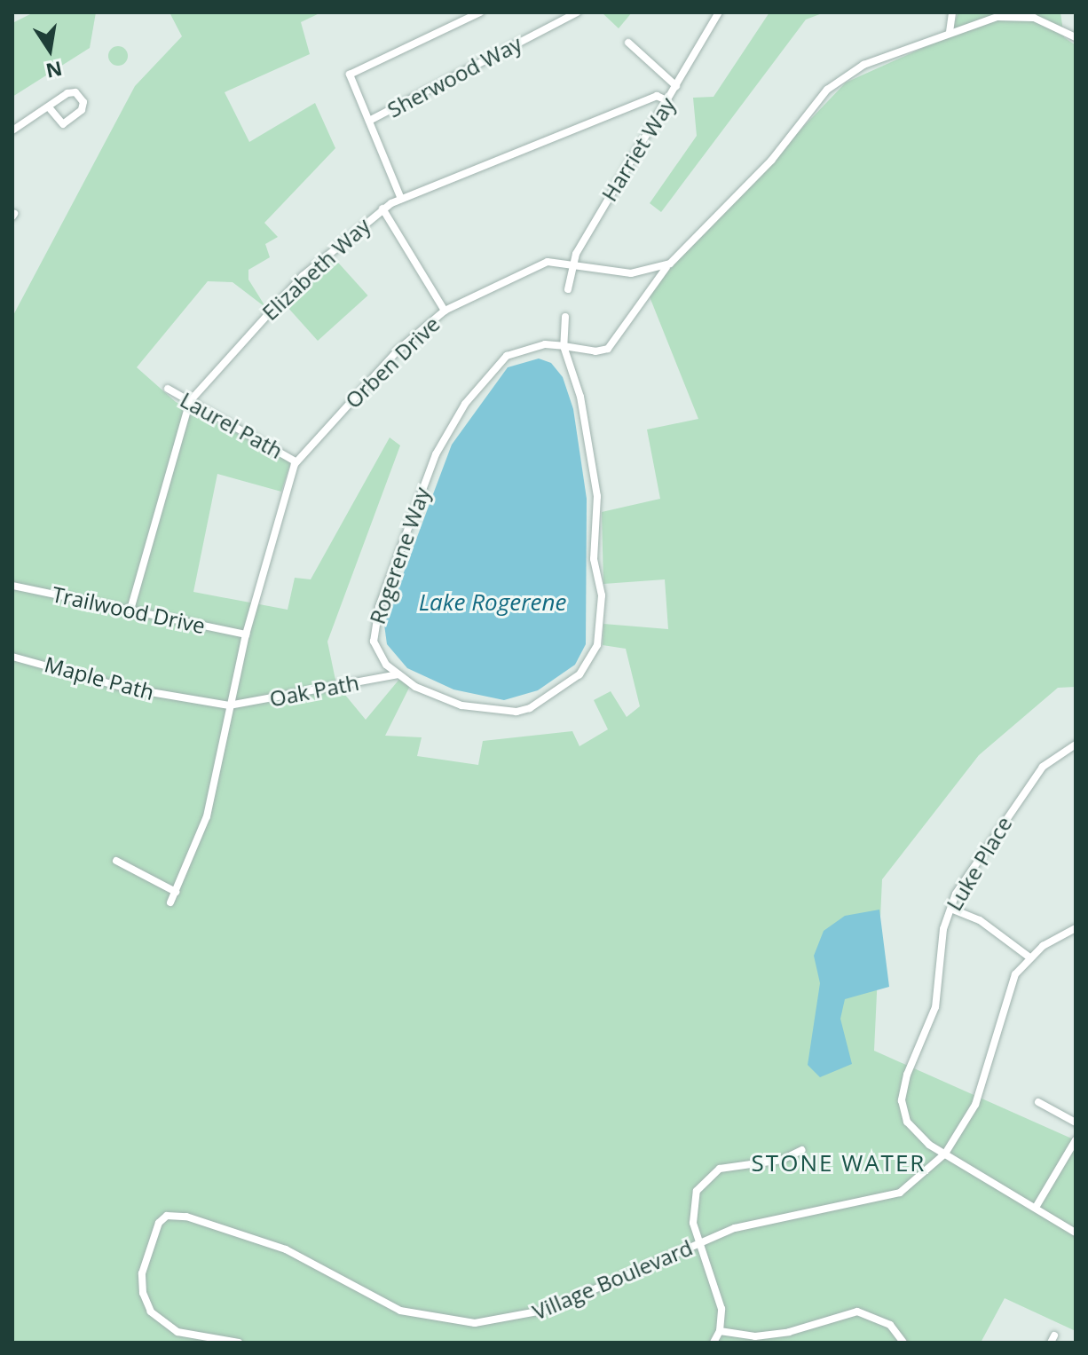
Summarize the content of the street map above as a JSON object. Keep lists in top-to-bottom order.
{
  "streets": {
    "street": [
      "Sherwood Way",
      "Harriet Way",
      "Elizabeth Way",
      "Orben Drive",
      "Laurel Path",
      "Rogerene Way",
      "Trailwood Drive",
      "Maple Path",
      "Oak Path",
      "Luke Place",
      "Village Boulevard"
    ]
  },
  "crossings": [
    ["Harriet Way", "Elizabeth Way"],
    ["Harriet Way", "Orben Drive"],
    ["Elizabeth Way", "Laurel Path"],
    ["Elizabeth Way", "Trailwood Drive"],
    ["Orben Drive", "Laurel Path"],
    ["Orben Drive", "Rogerene Way"],
    ["Orben Drive", "Trailwood Drive"],
    ["Orben Drive", "Maple Path"],
    ["Orben Drive", "Oak Path"],
    ["Rogerene Way", "Oak Path"],
    ["Maple Path", "Oak Path"],
    ["Luke Place", "Village Boulevard"]
  ],
  "districts": ["STONE WATER"],
  "water": ["Lake Rogerene"],
  "north": "bottom"
}
